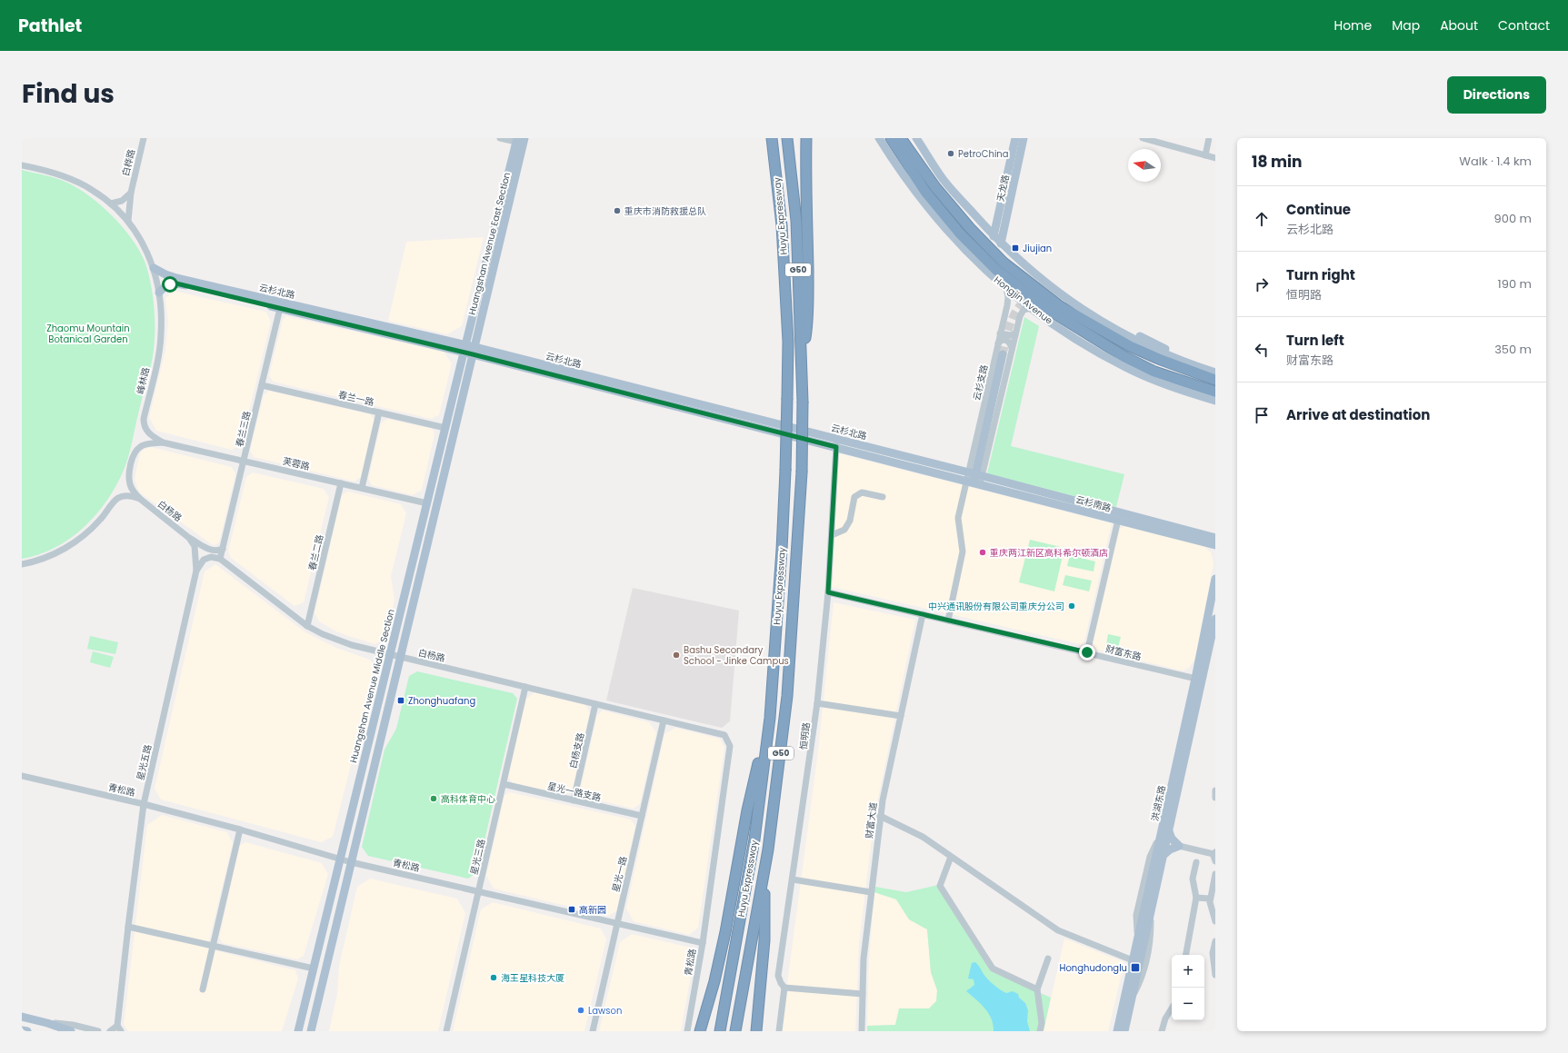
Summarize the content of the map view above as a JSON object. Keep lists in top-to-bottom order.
{
  "streets": {
    "highway": ["Huyu Expressway", "G50", "Hongjin Avenue"],
    "main road": [
      "天龙路",
      "Huangshan Avenue East Section",
      "云杉北路",
      "云杉南路",
      "Huangshan Avenue Middle Section",
      "洪湖东路"
    ],
    "street": [
      "白桦路",
      "峰林路",
      "云杉支路",
      "春兰一路",
      "春兰三路",
      "芙蓉路",
      "白杨路",
      "春兰二路",
      "财富东路",
      "恒明路",
      "白杨支路",
      "星光五路",
      "青松路",
      "星光一路支路",
      "财富大道",
      "星光三路",
      "星光一路"
    ]
  },
  "crossings": [
    ["白桦路", "峰林路"],
    ["Huangshan Avenue East Section", "云杉北路"],
    ["Huangshan Avenue East Section", "Huangshan Avenue Middle Section"],
    ["云杉北路", "峰林路"],
    ["云杉北路", "云杉支路"],
    ["云杉北路", "春兰三路"],
    ["云杉北路", "云杉南路"],
    ["云杉北路", "Huangshan Avenue Middle Section"],
    ["云杉北路", "恒明路"],
    ["Hongjin Avenue", "云杉支路"],
    ["峰林路", "芙蓉路"],
    ["云杉支路", "云杉南路"],
    ["春兰一路", "春兰三路"],
    ["春兰一路", "Huangshan Avenue Middle Section"],
    ["春兰三路", "芙蓉路"],
    ["春兰三路", "白杨路"],
    ["芙蓉路", "春兰二路"],
    ["芙蓉路", "Huangshan Avenue Middle Section"],
    ["白杨路", "春兰二路"],
    ["白杨路", "Huangshan Avenue Middle Section"],
    ["白杨路", "白杨支路"],
    ["白杨路", "星光五路"],
    ["白杨路", "青松路"],
    ["白杨路", "星光三路"],
    ["白杨路", "星光一路"],
    ["财富东路", "恒明路"],
    ["财富东路", "洪湖东路"],
    ["财富东路", "财富大道"],
    ["Huangshan Avenue Middle Section", "青松路"],
    ["白杨支路", "星光一路支路"],
    ["星光五路", "青松路"],
    ["青松路", "星光三路"],
    ["青松路", "星光一路"],
    ["星光一路支路", "星光三路"],
    ["星光一路支路", "星光一路"]
  ],
  "parks": ["Zhaomu Mountain Botanical Garden"],
  "places": {
    "other": [
      "PetroChina",
      "重庆市消防救援总队",
      "重庆两江新区高科希尔顿酒店",
      "中兴通讯股份有限公司重庆分公司",
      "Bashu Secondary School - Jinke Campus",
      "高科体育中心",
      "海王星科技大厦",
      "Lawson"
    ],
    "transit": [
      "Jiujian",
      "Zhonghuafang",
      "高新园",
      "Honghudonglu"
    ]
  },
  "north": "left",
  "page": {
    "header": "Pathlet",
    "nav": [
      "Home",
      "Map",
      "About",
      "Contact"
    ],
    "title": "Find us",
    "buttons": "Directions",
    "heading": ["18 min", "Walk · 1.4 km"],
    "list": [
      ["Continue", "云杉北路", "900 m"],
      ["Turn right", "恒明路", "190 m"],
      ["Turn left", "财富东路", "350 m"],
      "Arrive at destination"
    ],
    "map_buttons": ["+", "−"]
  }
}
